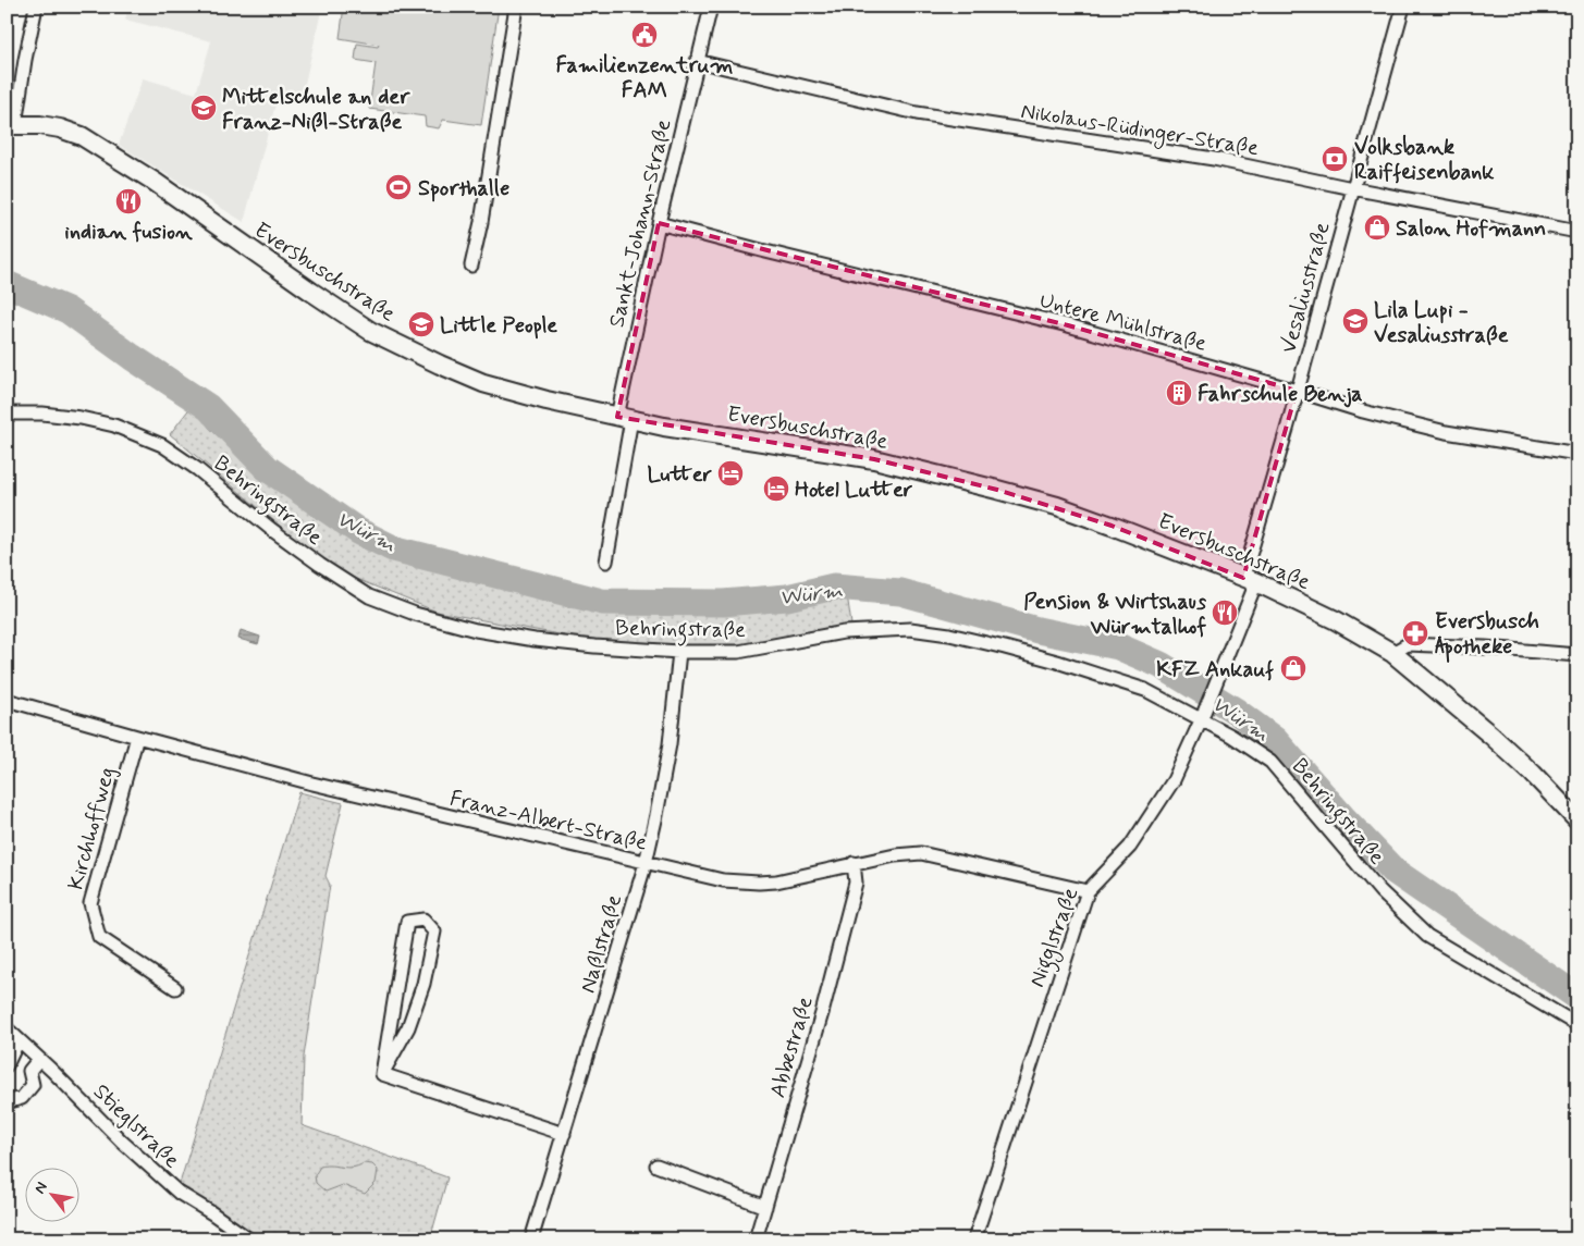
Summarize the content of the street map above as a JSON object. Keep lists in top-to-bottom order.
{
  "streets": {
    "main road": ["Eversbuschstraße"],
    "street": [
      "Nikolaus-Rüdinger-Straße",
      "Sankt-Johann-Straße",
      "Vesaliusstraße",
      "Untere Mühlstraße",
      "Behringstraße",
      "Franz-Albert-Straße",
      "Kirchhoffweg",
      "Nigglstraße",
      "Naßlstraße",
      "Abbestraße",
      "Stieglstraße"
    ]
  },
  "crossings": [
    ["Nikolaus-Rüdinger-Straße", "Sankt-Johann-Straße"],
    ["Nikolaus-Rüdinger-Straße", "Vesaliusstraße"],
    ["Sankt-Johann-Straße", "Eversbuschstraße"],
    ["Sankt-Johann-Straße", "Untere Mühlstraße"],
    ["Eversbuschstraße", "Vesaliusstraße"],
    ["Eversbuschstraße", "Nigglstraße"],
    ["Vesaliusstraße", "Untere Mühlstraße"],
    ["Vesaliusstraße", "Nigglstraße"],
    ["Behringstraße", "Nigglstraße"],
    ["Behringstraße", "Naßlstraße"],
    ["Franz-Albert-Straße", "Kirchhoffweg"],
    ["Franz-Albert-Straße", "Nigglstraße"],
    ["Franz-Albert-Straße", "Naßlstraße"],
    ["Franz-Albert-Straße", "Abbestraße"]
  ],
  "water": ["Würm"],
  "places": {
    "public building": ["Familienzentrum FAM"],
    "school or university": ["Mittelschule an der Franz-Nißl-Straße", "Lila Lupi - Vesaliusstraße", "Little People"],
    "bank": ["Volksbank Raiffeisenbank"],
    "sports": ["Sporthalle"],
    "restaurant": ["indian fusion", "Pension & Wirtshaus Würmtalhof"],
    "shop": ["Salon Hofmann", "KFZ Ankauf"],
    "building": ["Fahrschule Benja"],
    "hotel": ["Lutter", "Hotel Lutter"],
    "pharmacy": ["Eversbusch Apotheke"]
  },
  "north": "top left"
}
